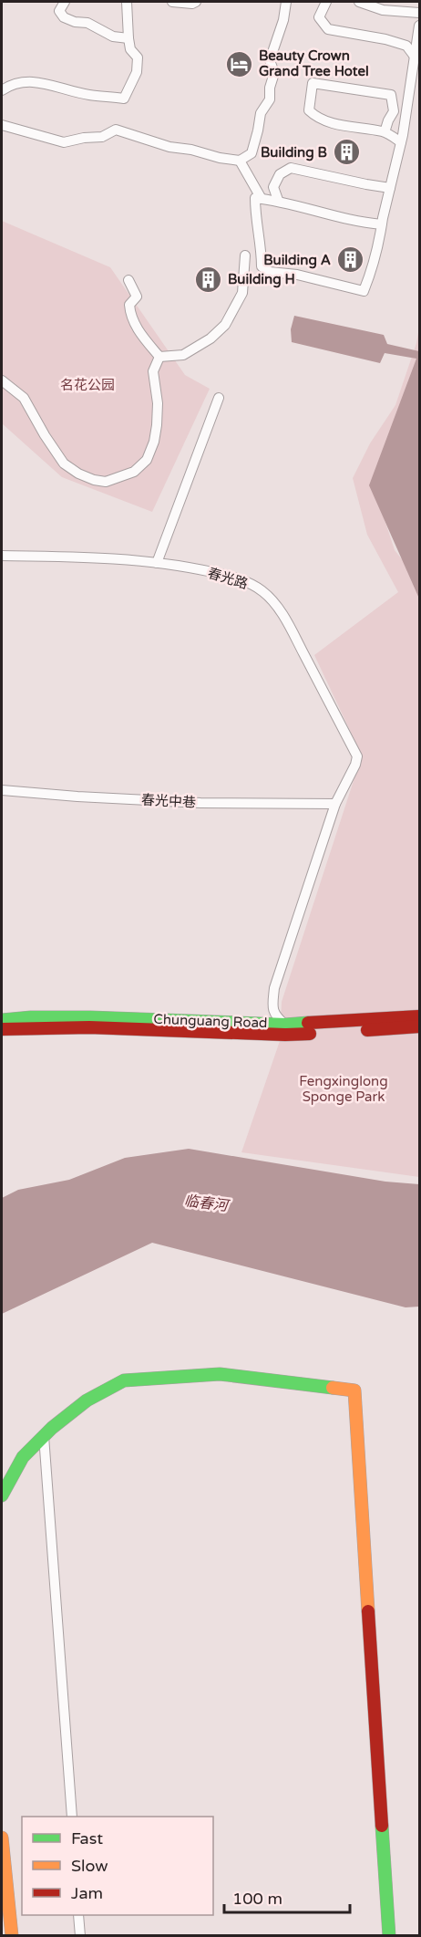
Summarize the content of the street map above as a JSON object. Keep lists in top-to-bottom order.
{
  "streets": {
    "street": ["春光路", "春光中巷", "Chunguang Road"]
  },
  "crossings": [
    ["春光路", "春光中巷"]
  ],
  "water": ["临春河"],
  "parks": ["名花公园", "Fengxinglong Sponge Park"],
  "places": {
    "hotel": ["Beauty Crown Grand Tree Hotel"],
    "building": ["Building B", "Building A", "Building H"]
  },
  "legend": ["Fast", "Slow", "Jam"],
  "scale_bar": "100 m"
}
